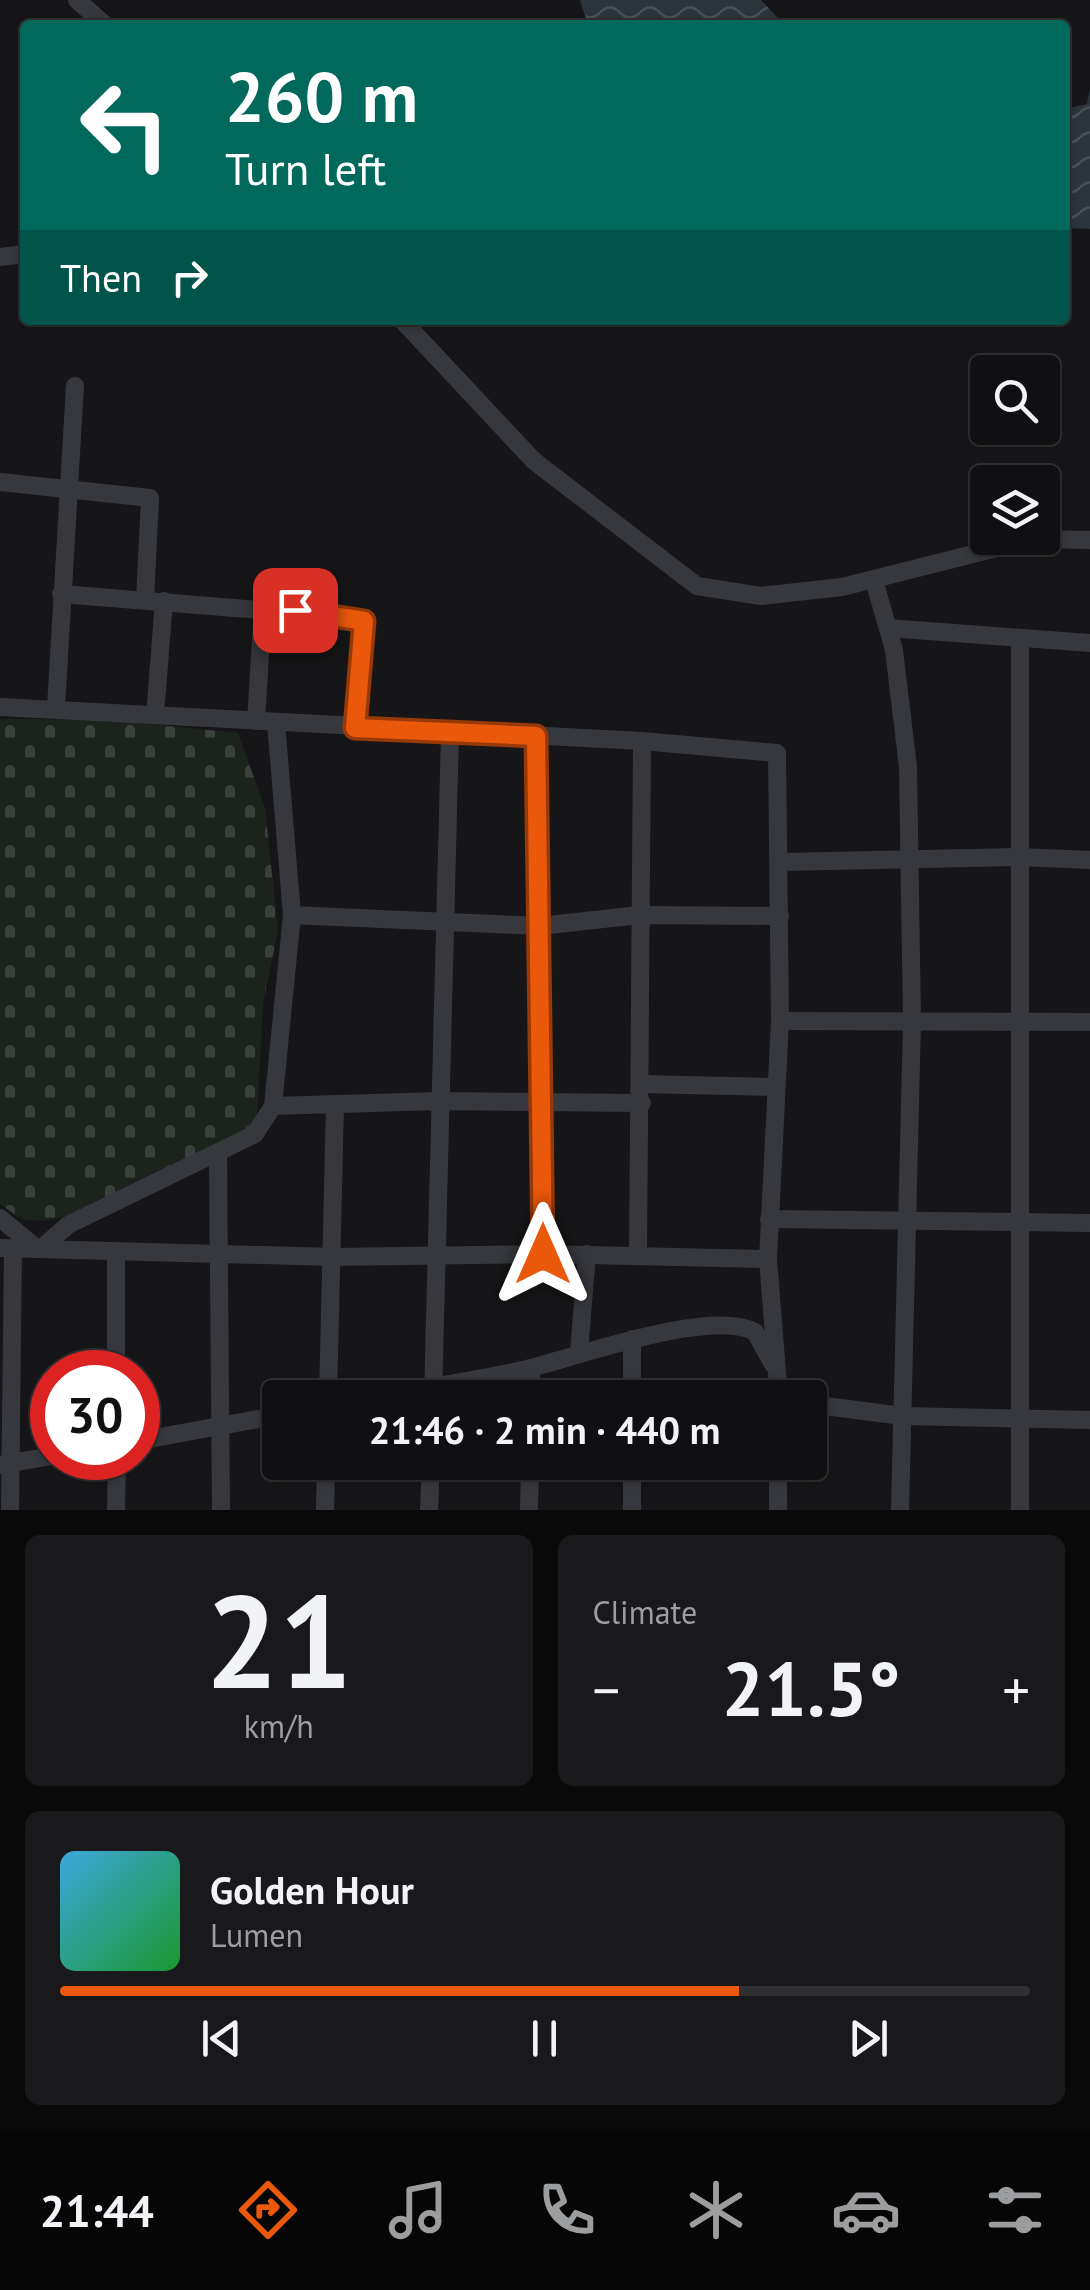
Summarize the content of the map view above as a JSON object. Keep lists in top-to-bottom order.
{
  "page": {
    "turn": ["260 m", "Turn left"],
    "then": "Then",
    "limit": "30",
    "trip": "21:46 · 2 min · 440 m",
    "tile": [
      ["21", "km/h"],
      "Climate"
    ],
    "heat": ["−", "21.5°", "+"],
    "song": ["Golden Hour", "Lumen"],
    "tabs": "21:44"
  }
}
